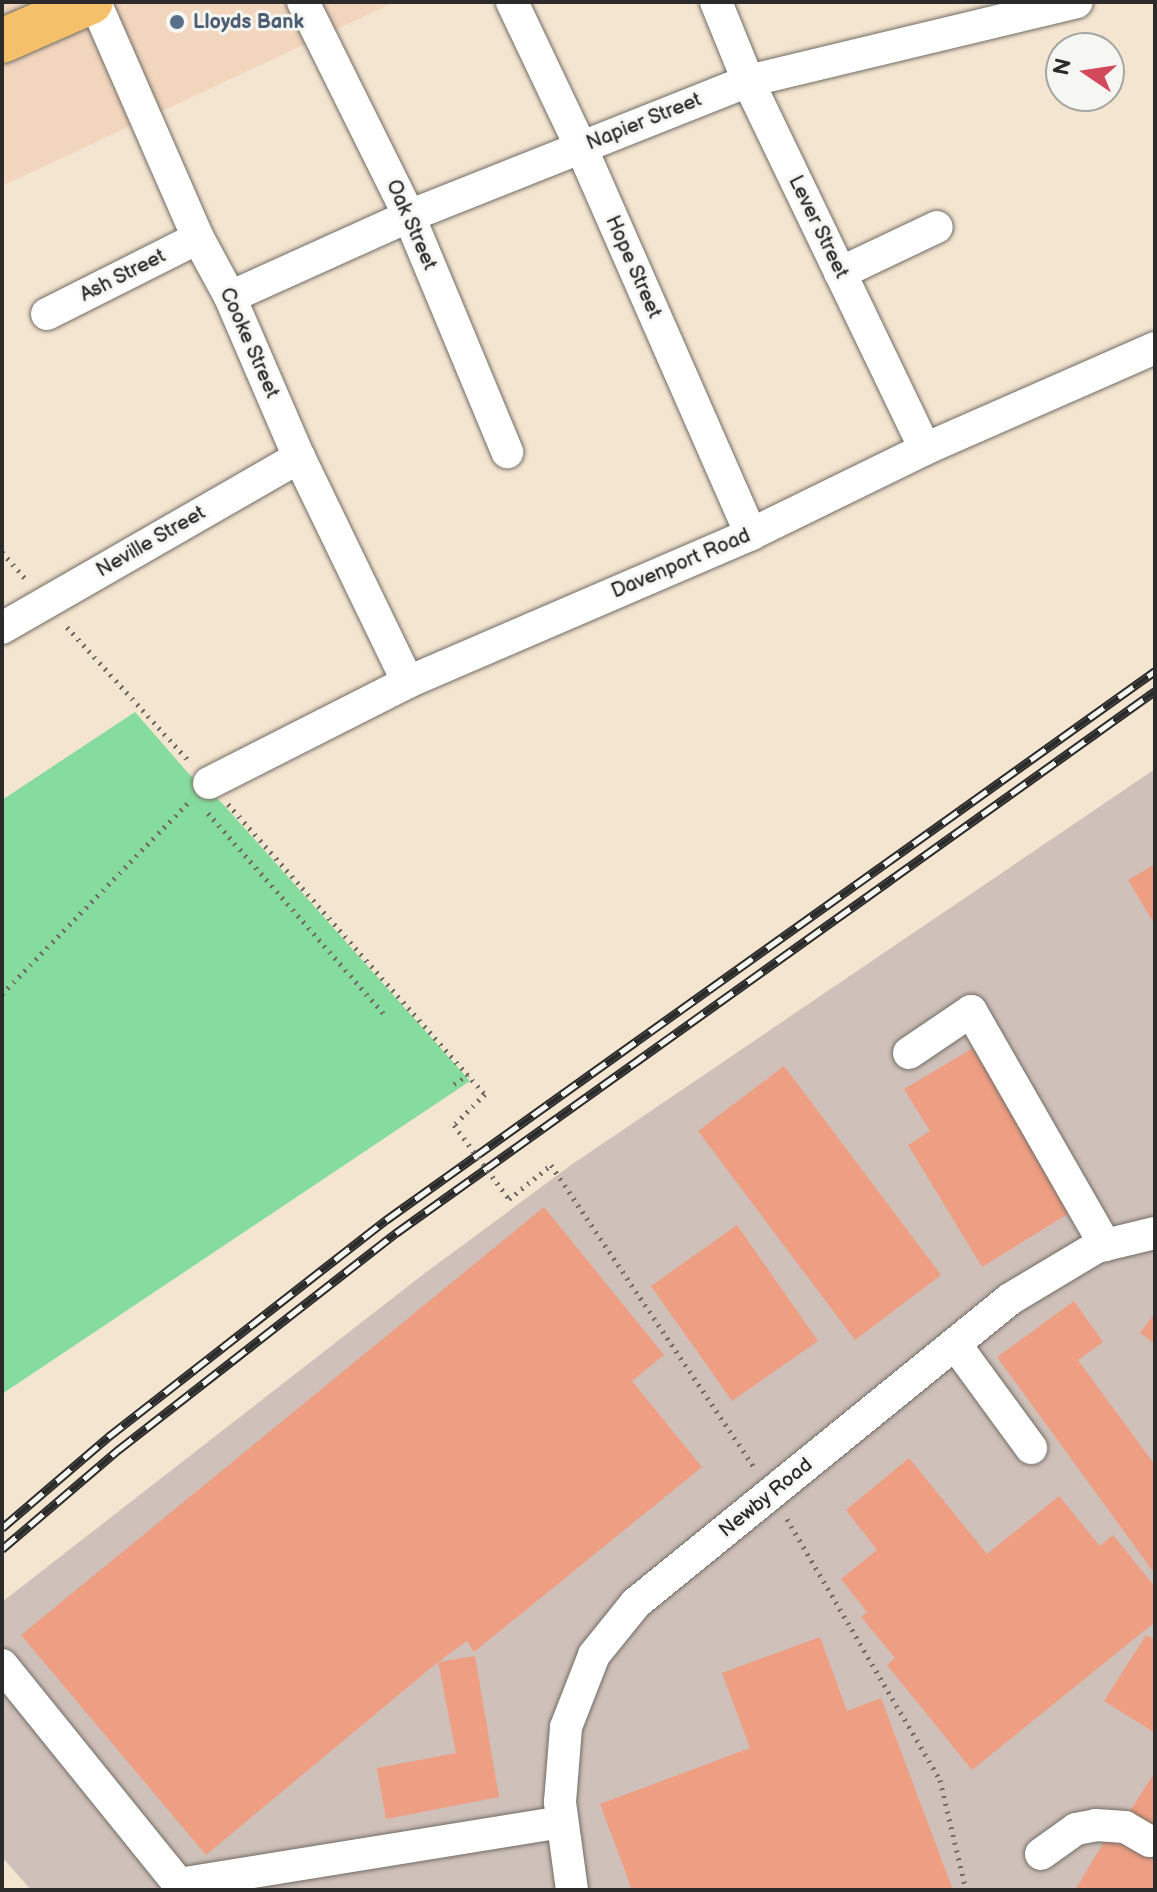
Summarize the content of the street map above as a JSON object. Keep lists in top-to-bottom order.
{
  "streets": {
    "street": [
      "Napier Street",
      "Oak Street",
      "Lever Street",
      "Hope Street",
      "Ash Street",
      "Cooke Street",
      "Neville Street",
      "Davenport Road",
      "Newby Road"
    ]
  },
  "crossings": [
    ["Napier Street", "Oak Street"],
    ["Napier Street", "Lever Street"],
    ["Napier Street", "Hope Street"],
    ["Napier Street", "Cooke Street"],
    ["Lever Street", "Davenport Road"],
    ["Hope Street", "Davenport Road"],
    ["Ash Street", "Cooke Street"],
    ["Cooke Street", "Neville Street"],
    ["Cooke Street", "Davenport Road"]
  ],
  "places": ["Lloyds Bank"],
  "north": "left"
}
